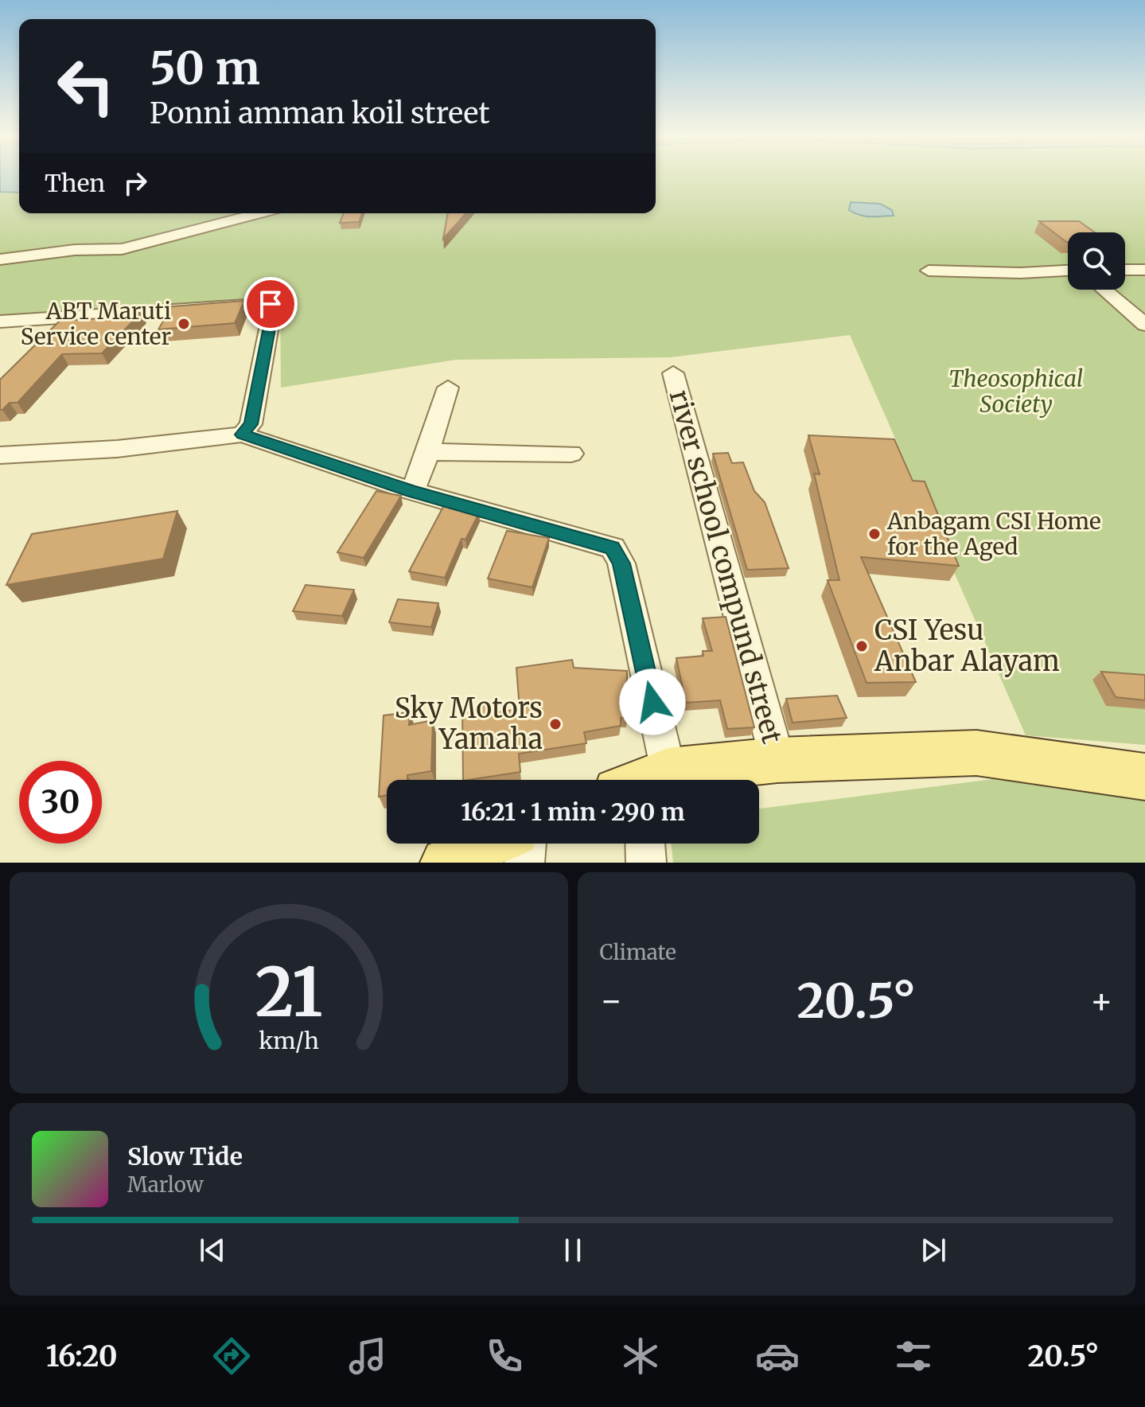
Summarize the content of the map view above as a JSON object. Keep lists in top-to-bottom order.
{
  "streets": {
    "street": ["river school compund street"]
  },
  "parks": ["Theosophical Society"],
  "places": [
    "ABT Maruti Service center",
    "Anbagam CSI Home for the Aged",
    "CSI Yesu Anbar Alayam",
    "Sky Motors Yamaha"
  ],
  "page": {
    "turn": ["50 m", "Ponni amman koil street"],
    "then": "Then",
    "limit": "30",
    "trip": "16:21 · 1 min · 290 m",
    "tile": "Climate",
    "heat": ["−", "20.5°", "+"],
    "song": ["Slow Tide", "Marlow"],
    "tabs": ["16:20", "20.5°"],
    "gauge": ["21", "km/h"]
  }
}
